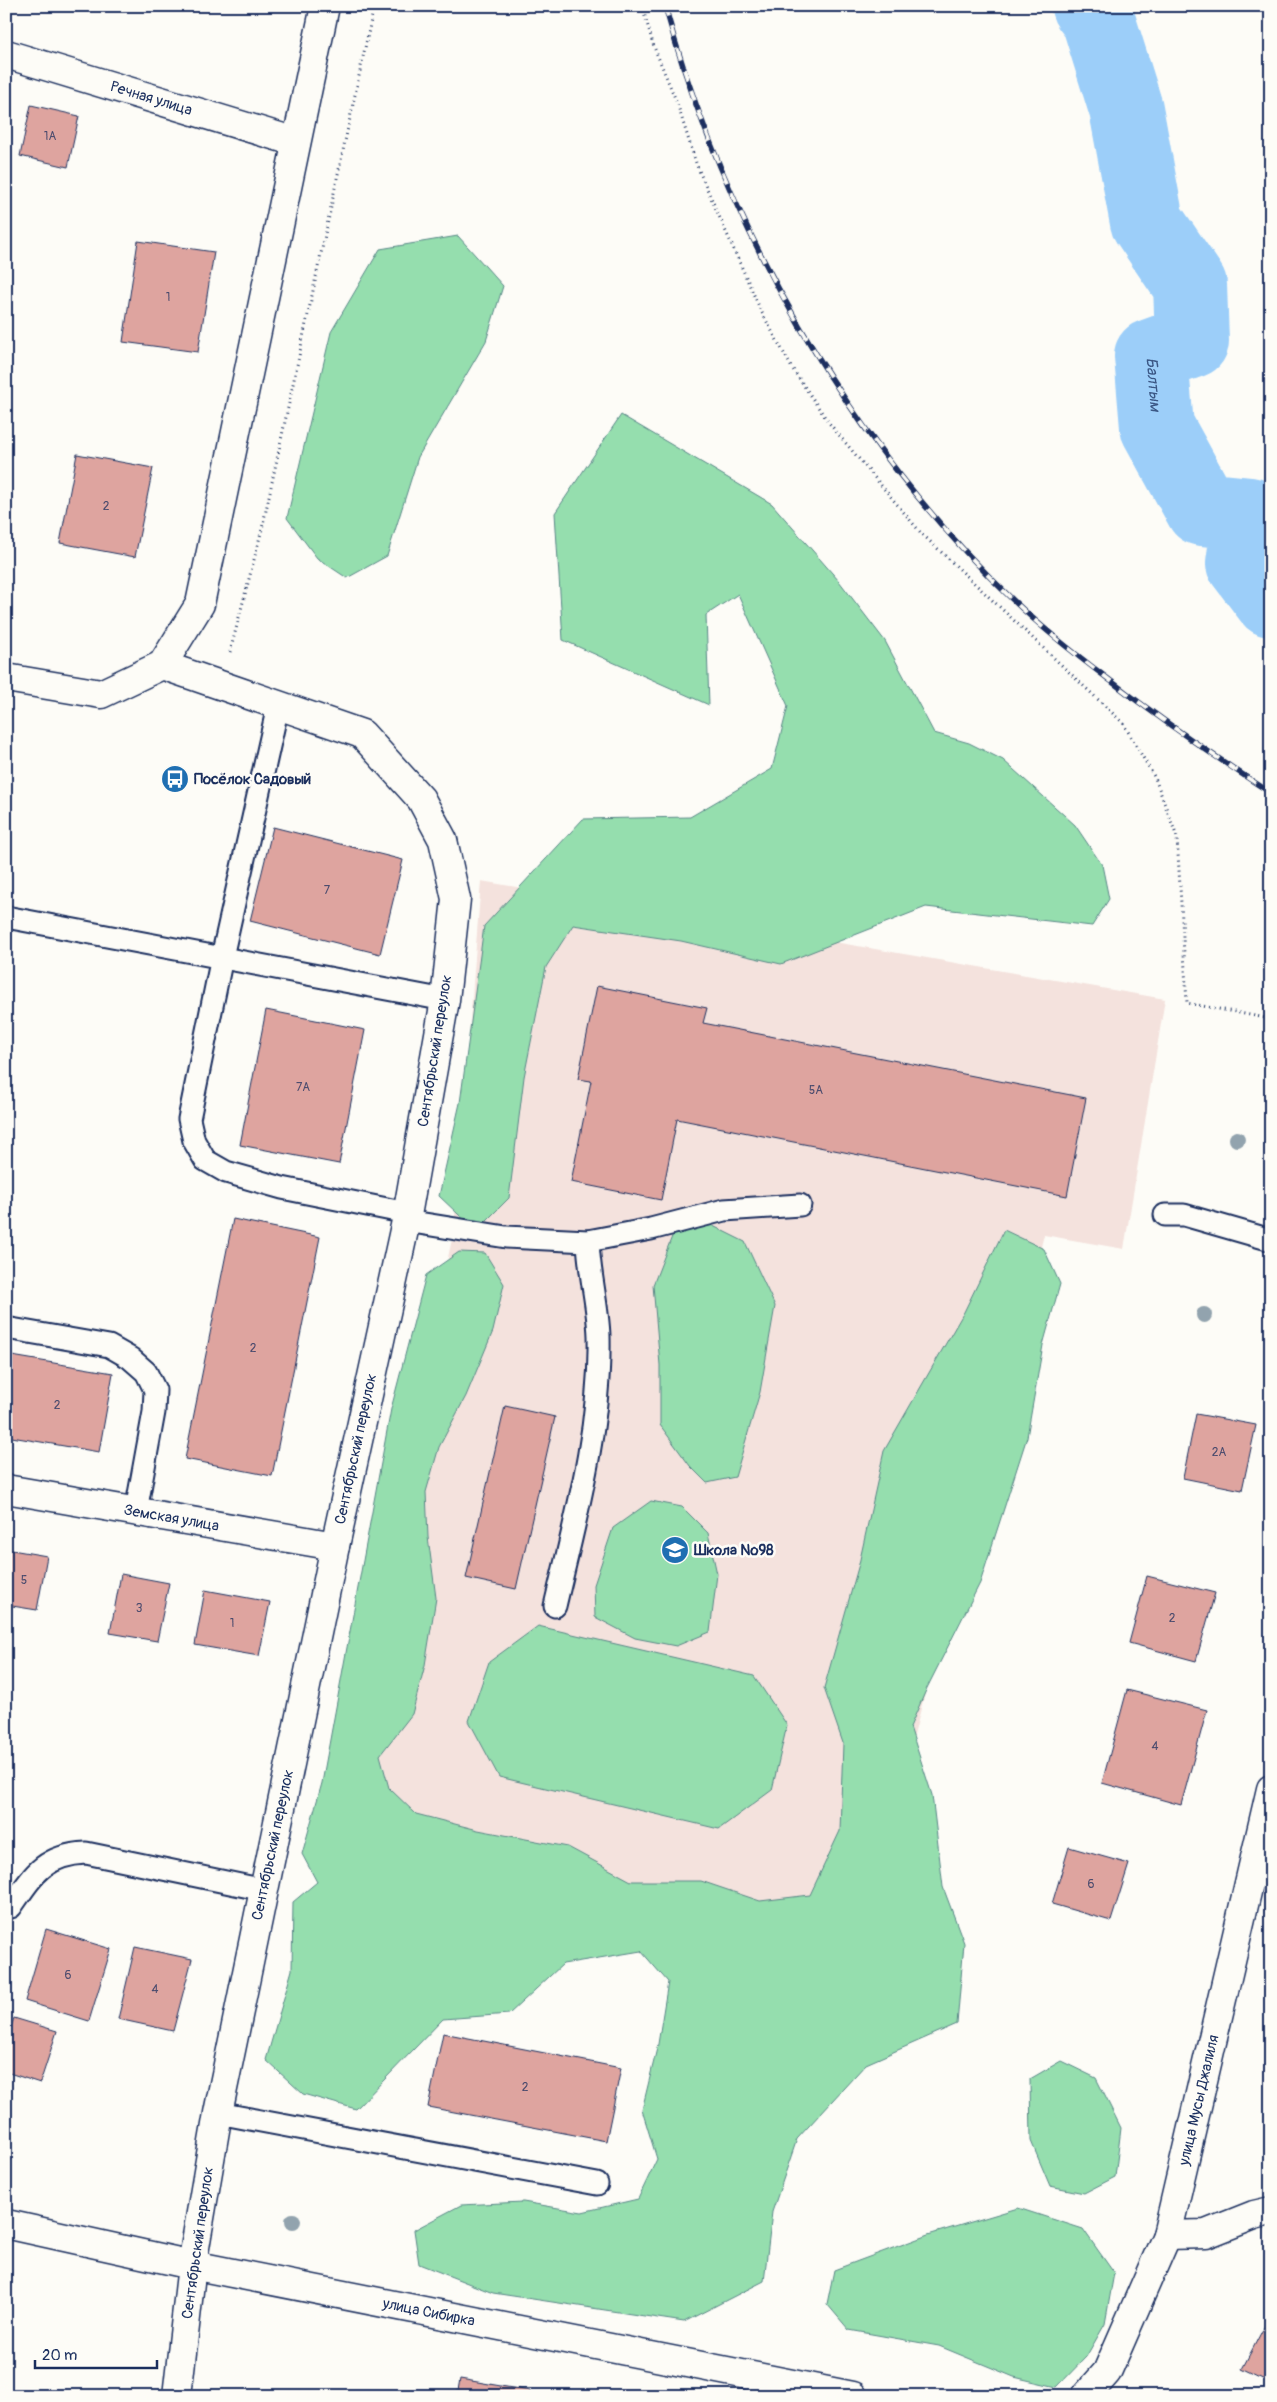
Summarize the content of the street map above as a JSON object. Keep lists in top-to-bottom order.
{
  "streets": {
    "street": [
      "Речная улица",
      "Сентябрьский переулок",
      "Земская улица",
      "улица Мусы Джалиля",
      "улица Сибирка"
    ]
  },
  "crossings": [
    ["Сентябрьский переулок", "Земская улица"],
    ["Сентябрьский переулок", "улица Сибирка"]
  ],
  "water": ["Балтым"],
  "places": {
    "bus stop": ["Посёлок Садовый"],
    "school or university": ["Школа №98"]
  },
  "house_numbers": [
    "1А",
    "1",
    "2",
    "7",
    "7А",
    "5А",
    "2",
    "2",
    "2А",
    "5",
    "3",
    "2",
    "1",
    "4",
    "6",
    "6",
    "4",
    "2"
  ],
  "scale_bar": "20 m"
}
